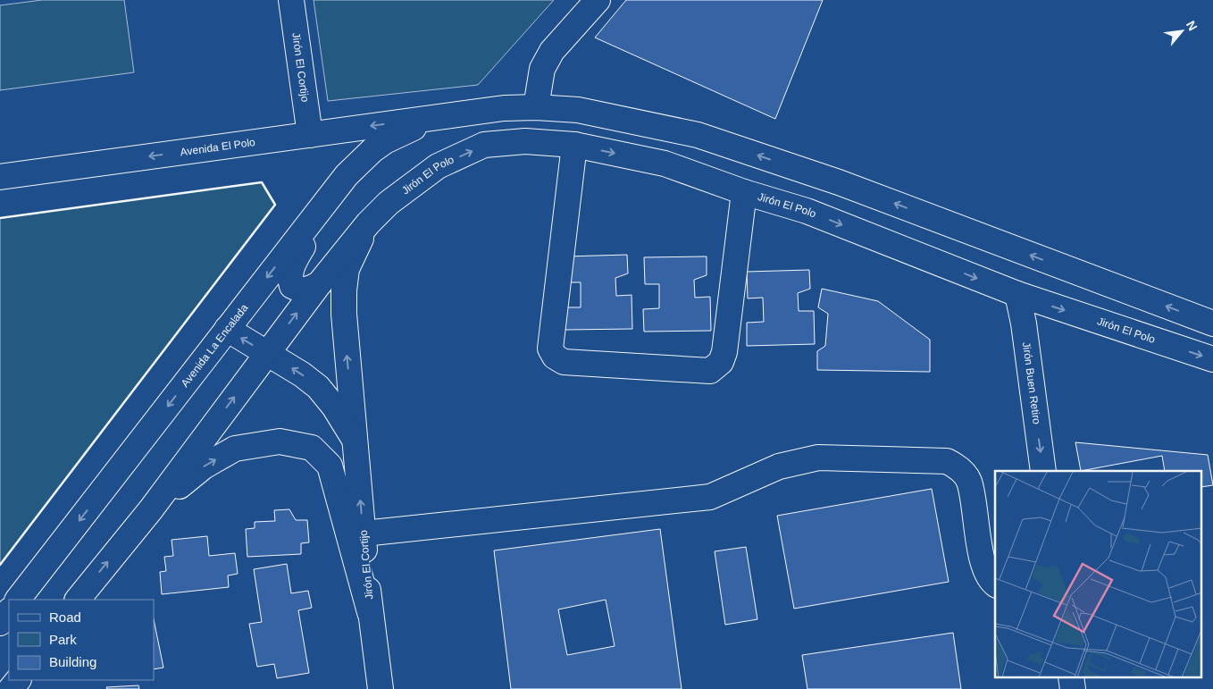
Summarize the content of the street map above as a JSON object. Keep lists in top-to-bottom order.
{
  "streets": {
    "main road": [
      "Jirón El Cortijo",
      "Avenida El Polo",
      "Jirón El Polo",
      "Avenida La Encalada",
      "Jirón Buen Retiro"
    ]
  },
  "crossings": [
    ["Jirón El Cortijo", "Avenida El Polo"],
    ["Jirón El Cortijo", "Jirón El Polo"],
    ["Jirón El Cortijo", "Avenida La Encalada"],
    ["Avenida El Polo", "Avenida La Encalada"],
    ["Jirón El Polo", "Jirón Buen Retiro"]
  ],
  "one_way": ["Jirón El Cortijo", "Avenida El Polo", "Jirón Buen Retiro"],
  "legend": ["Road", "Park", "Building"],
  "north": "top right"
}
